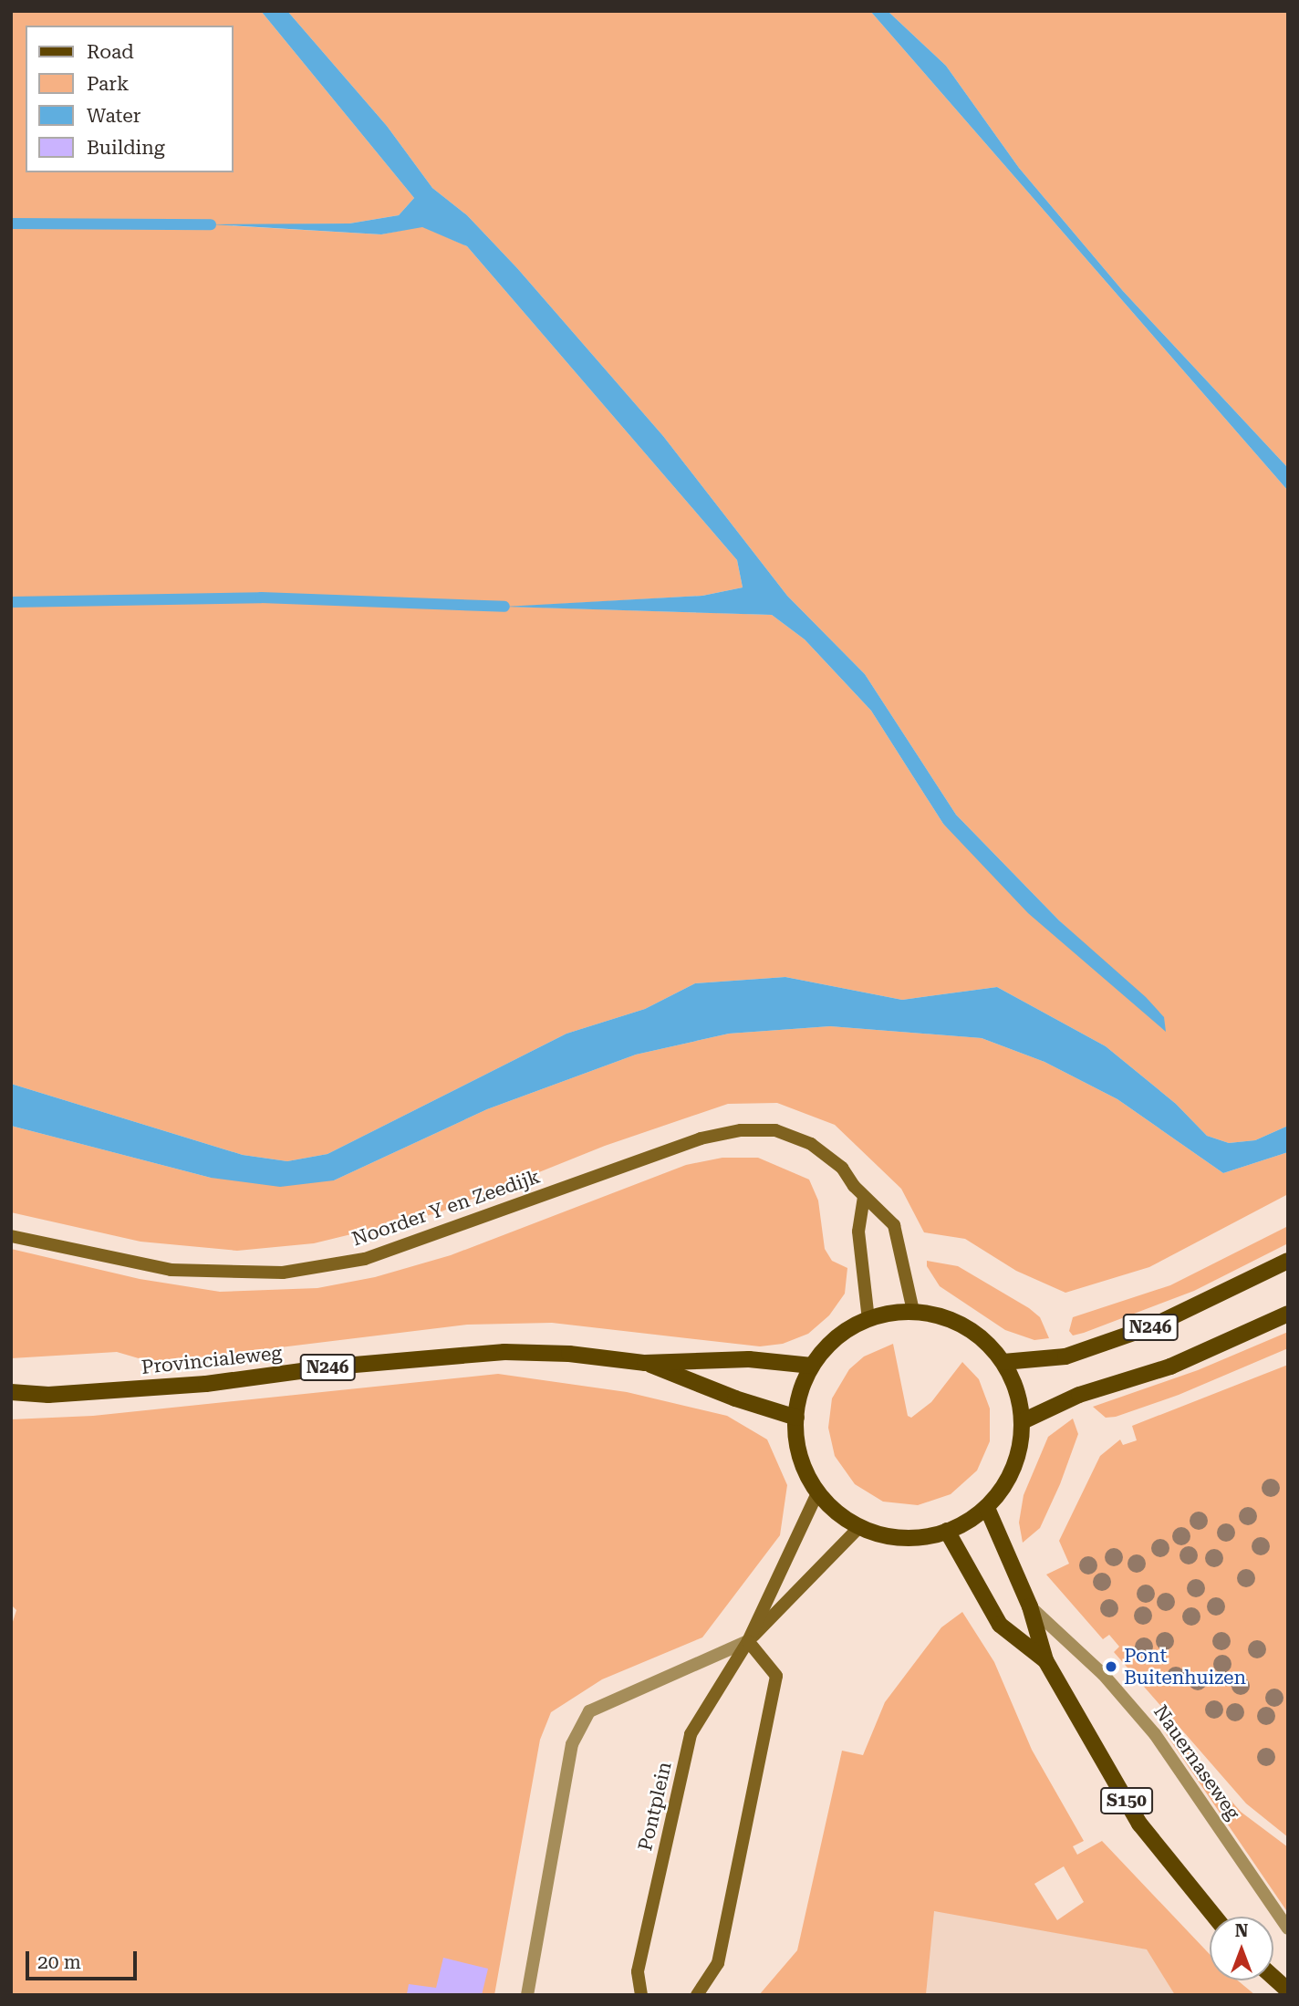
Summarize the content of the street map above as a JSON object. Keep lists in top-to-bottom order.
{
  "streets": {
    "main road": [
      "N246",
      "Provincialeweg",
      "Nauernaseweg",
      "S150"
    ],
    "street": ["Noorder Y en Zeedijk", "Pontplein"]
  },
  "crossings": [
    ["Noorder Y en Zeedijk", "N246"],
    ["Noorder Y en Zeedijk", "Provincialeweg"],
    ["Noorder Y en Zeedijk", "Nauernaseweg"],
    ["Noorder Y en Zeedijk", "Pontplein"],
    ["N246", "Provincialeweg"],
    ["N246", "Nauernaseweg"],
    ["N246", "Pontplein"],
    ["Provincialeweg", "Nauernaseweg"],
    ["Provincialeweg", "Pontplein"],
    ["Nauernaseweg", "Pontplein"]
  ],
  "places": ["Pont Buitenhuizen"],
  "legend": [
    "Road",
    "Park",
    "Water",
    "Building"
  ],
  "scale_bar": "20 m",
  "north": "top"
}
